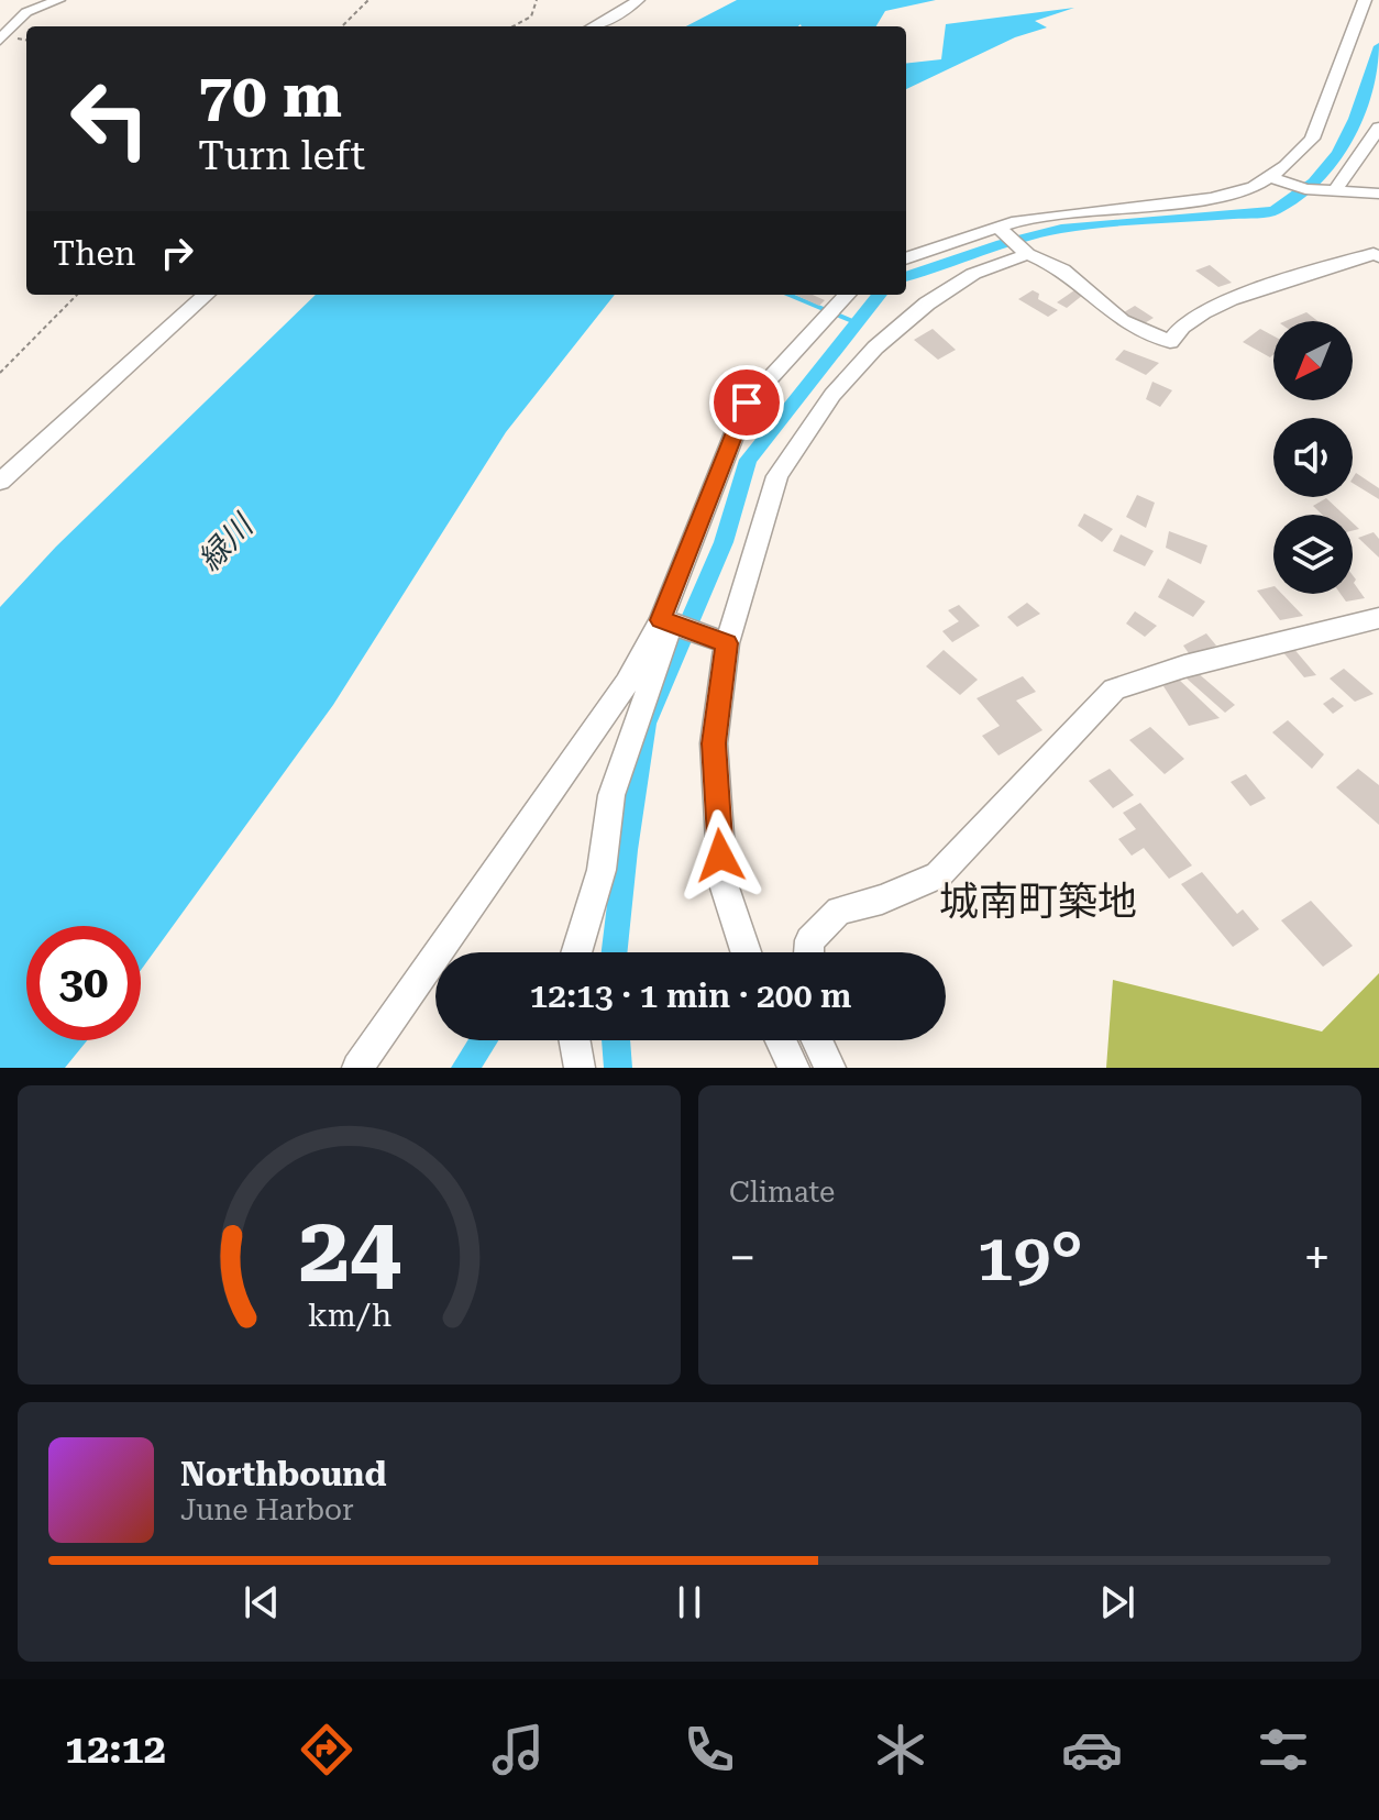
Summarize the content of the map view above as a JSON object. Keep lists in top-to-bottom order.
{
  "districts": ["城南町築地"],
  "water": ["緑川"],
  "north": "bottom left",
  "page": {
    "turn": ["70 m", "Turn left"],
    "then": "Then",
    "limit": "30",
    "trip": "12:13 · 1 min · 200 m",
    "tile": "Climate",
    "heat": ["−", "19°", "+"],
    "song": ["Northbound", "June Harbor"],
    "tabs": "12:12",
    "gauge": ["24", "km/h"]
  }
}
